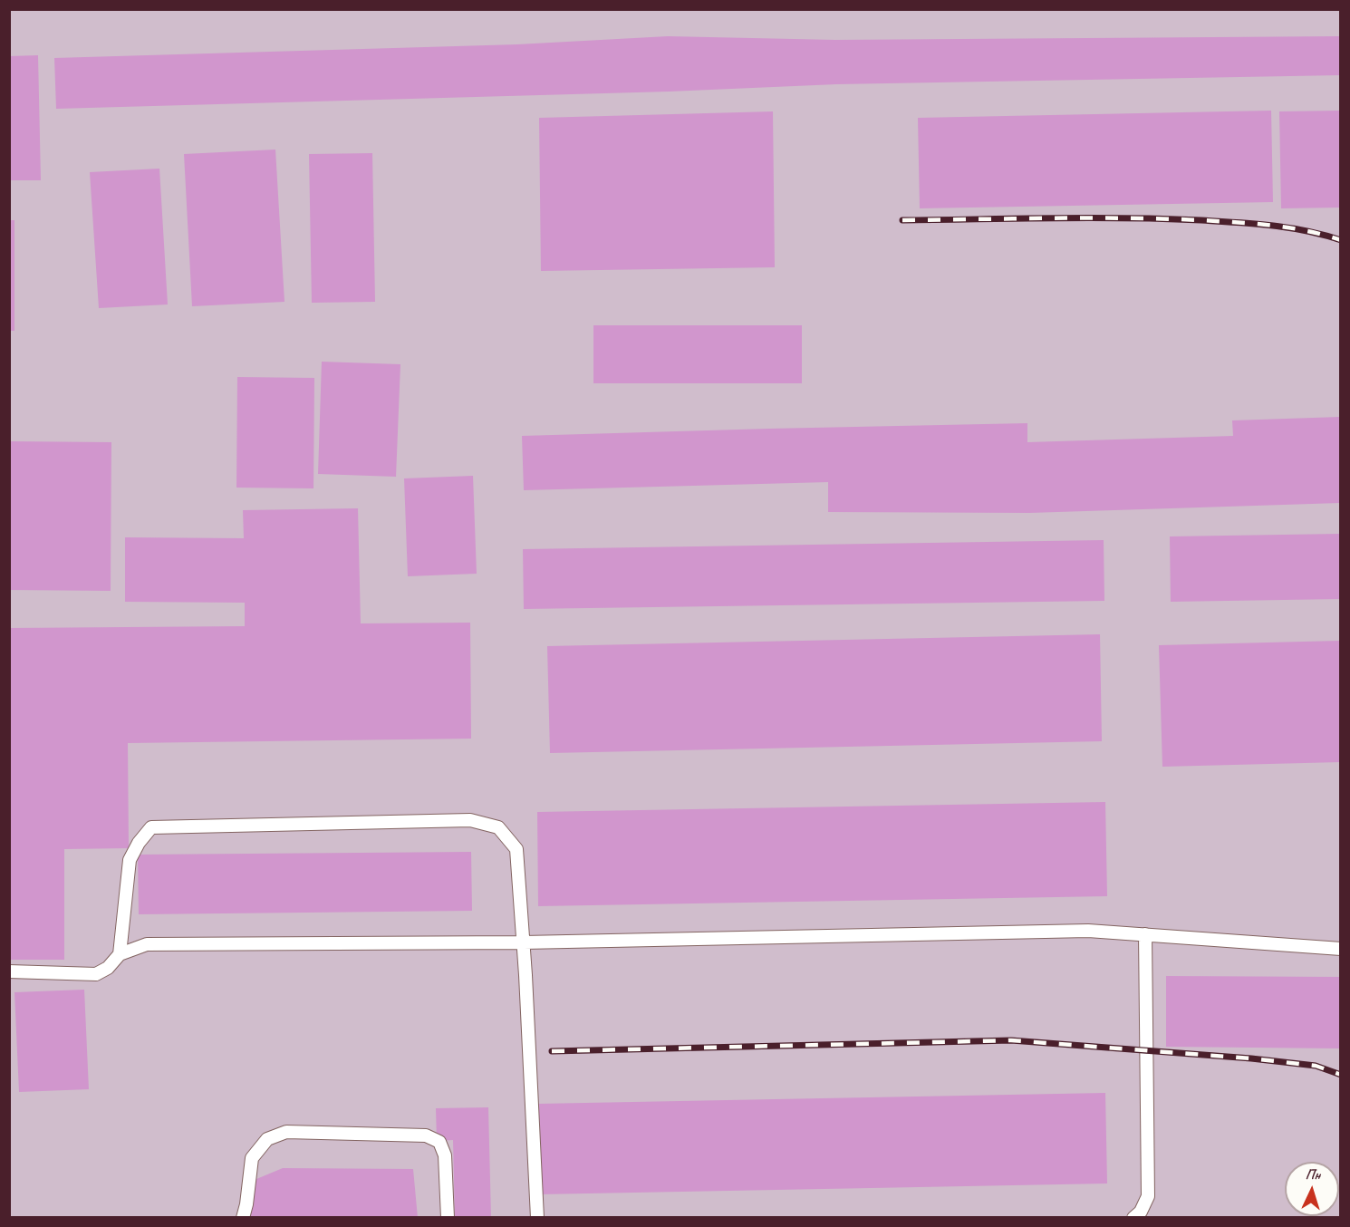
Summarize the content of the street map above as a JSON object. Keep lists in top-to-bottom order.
{
  "north": "top"
}
